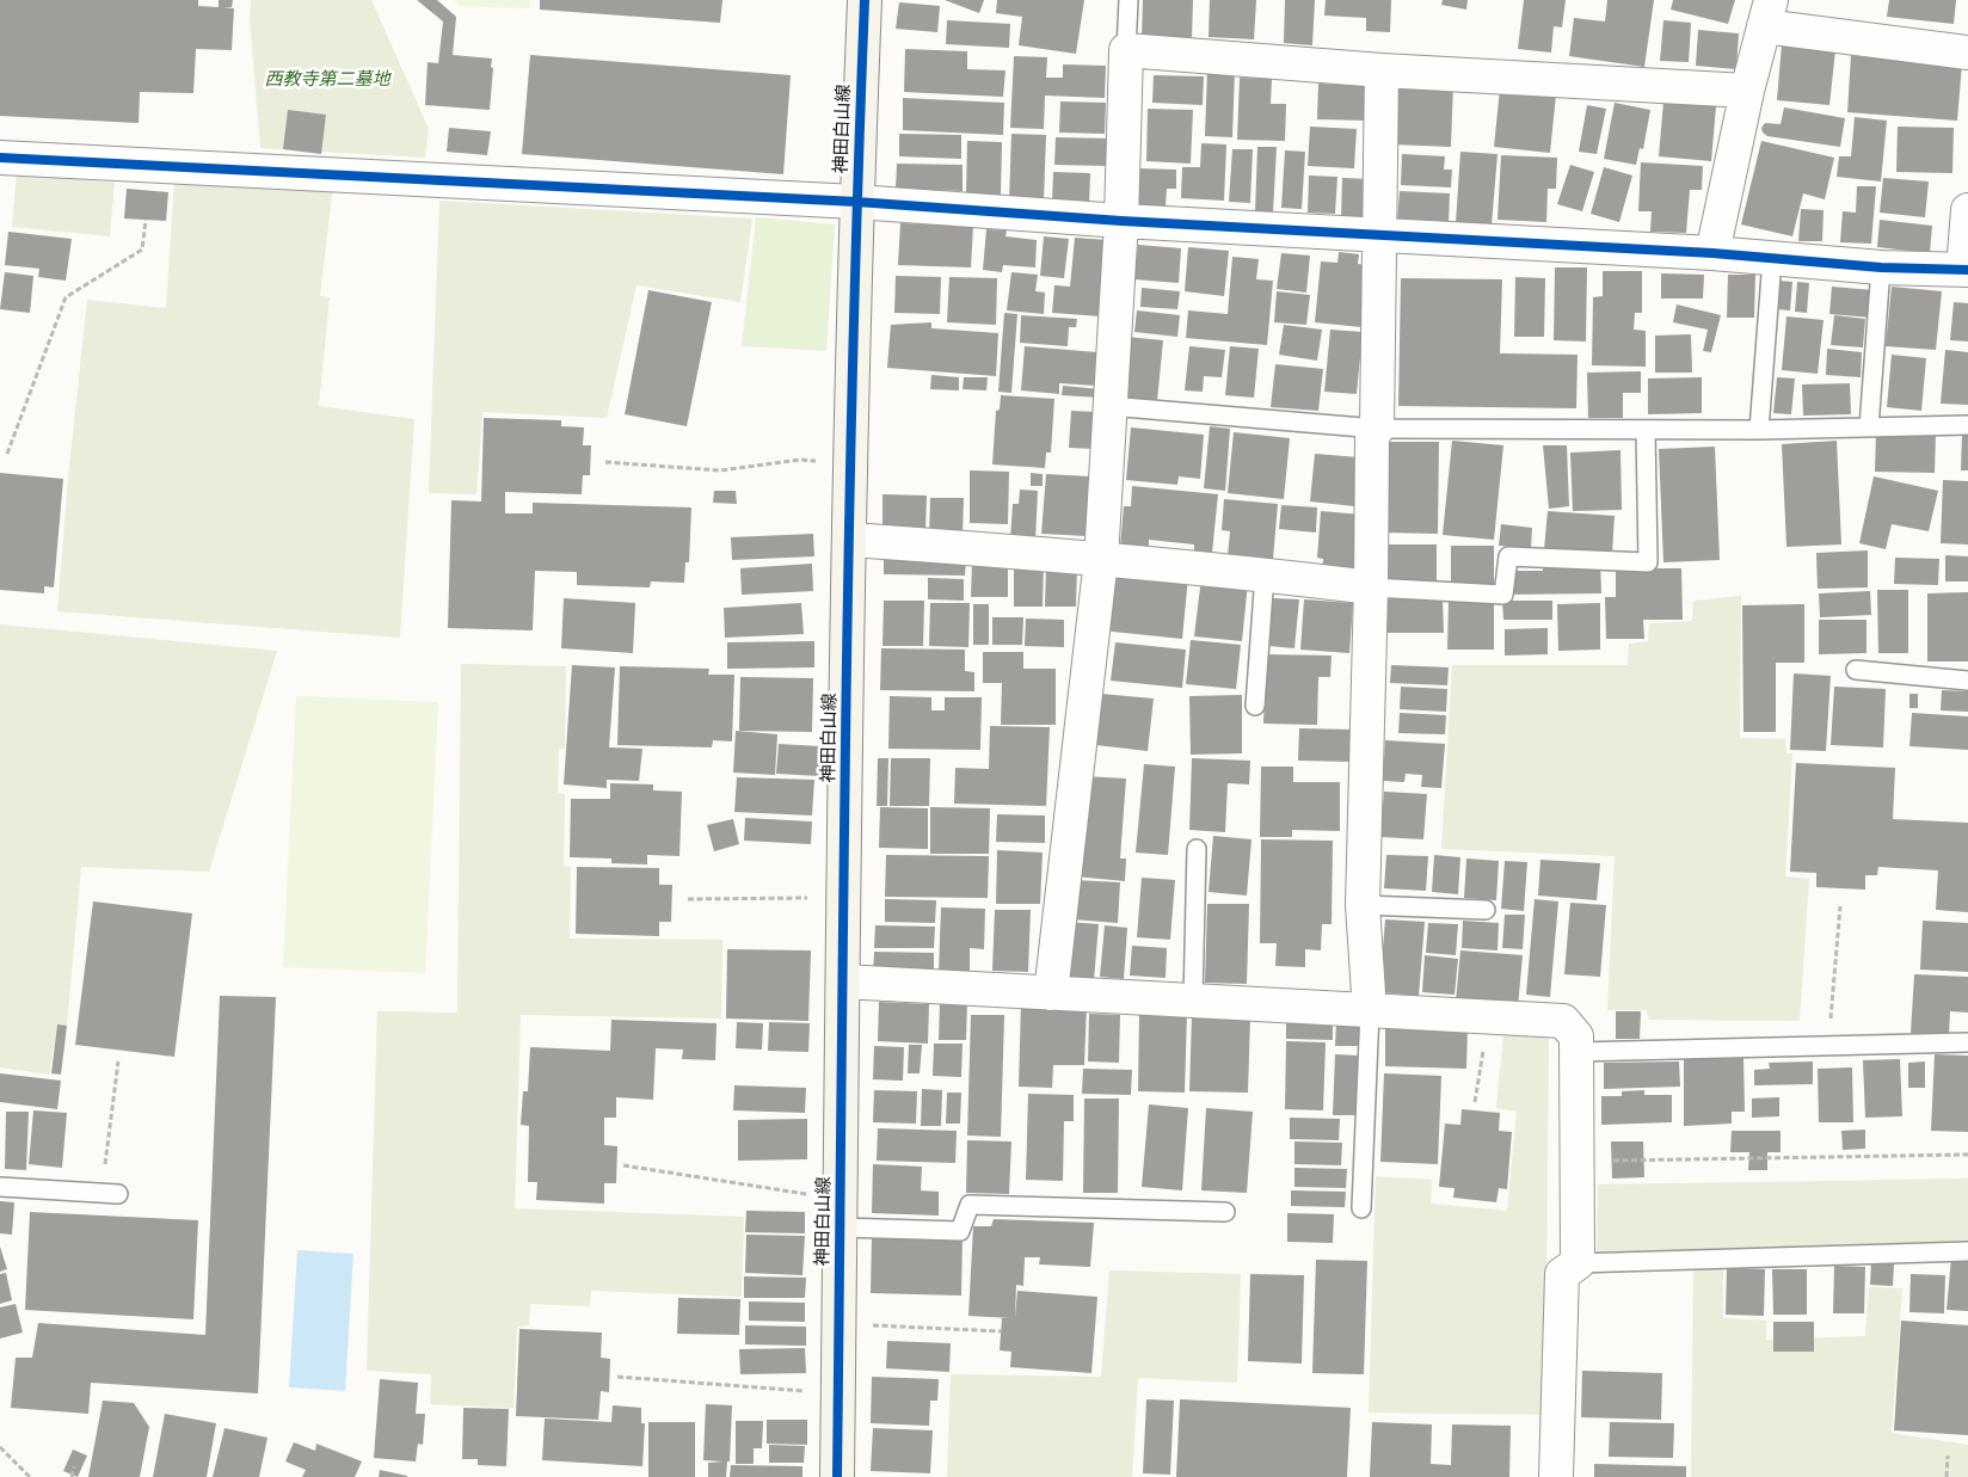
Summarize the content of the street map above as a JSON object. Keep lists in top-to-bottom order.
{
  "streets": {
    "main road": ["神田白山線"]
  },
  "parks": ["西教寺第二墓地"]
}
